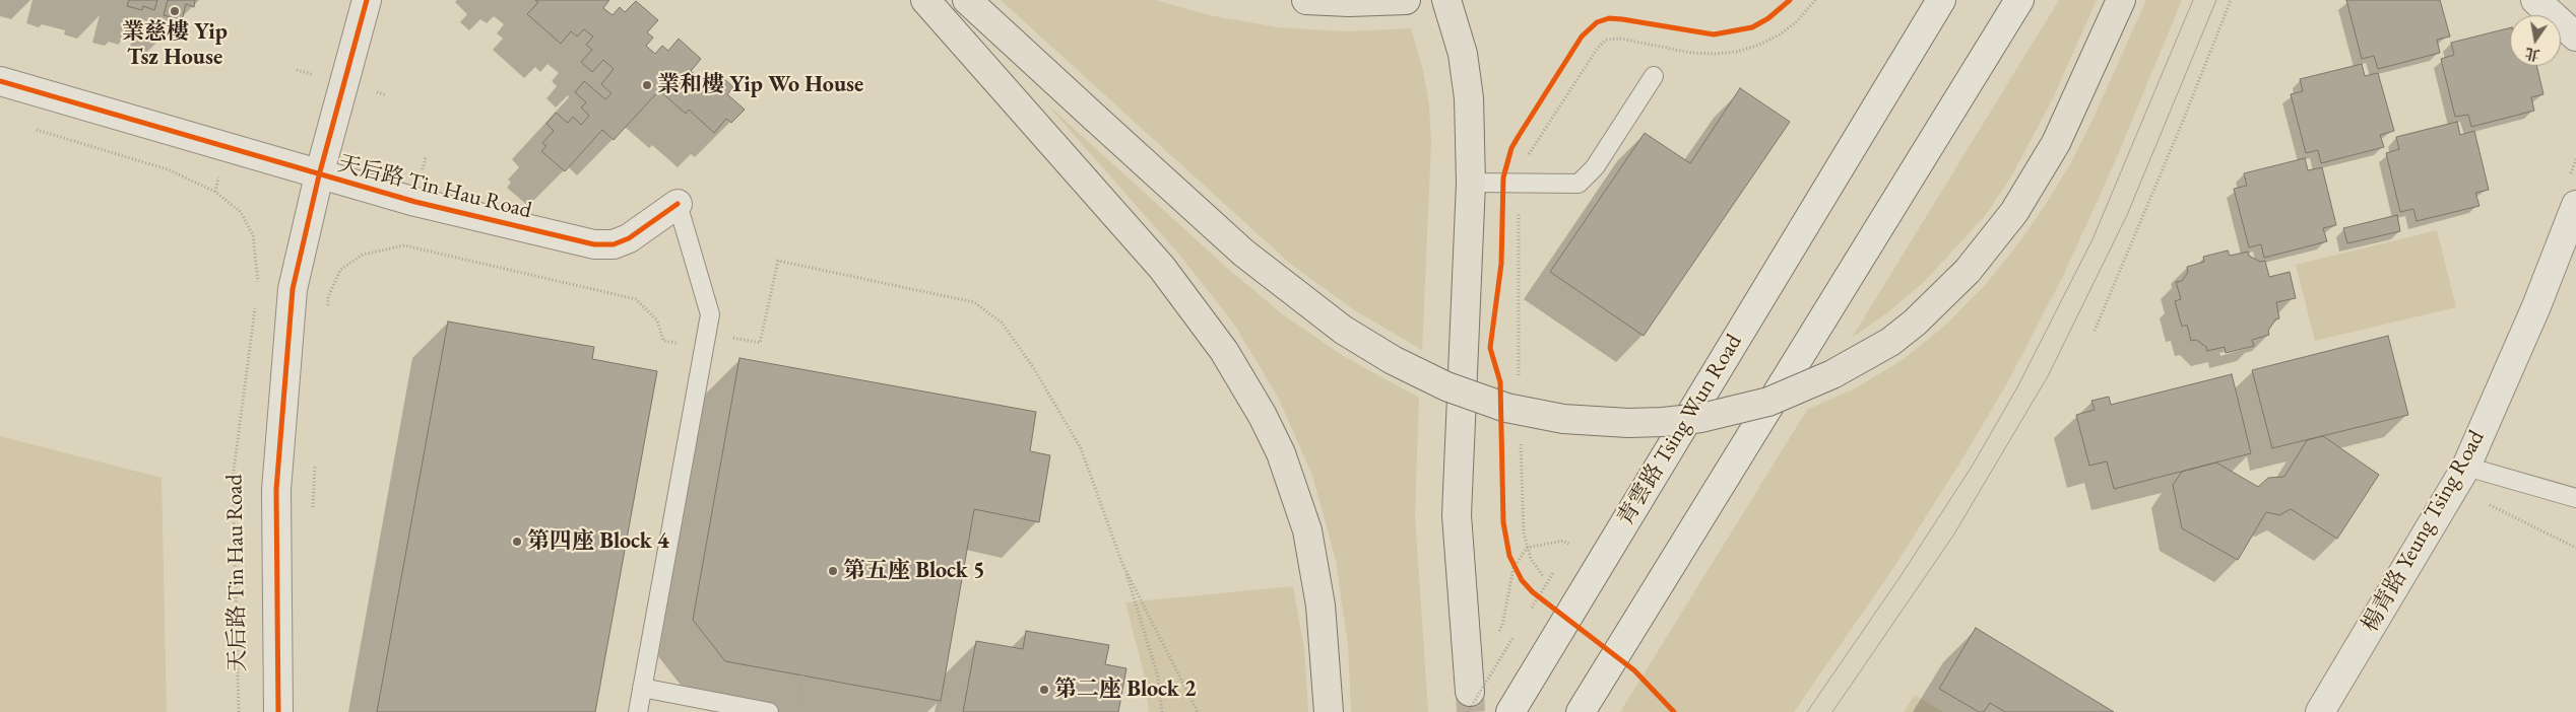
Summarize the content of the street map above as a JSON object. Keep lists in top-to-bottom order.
{
  "streets": {
    "street": ["天后路 Tin Hau Road", "青雲路 Tsing Wun Road", "楊青路 Yeung Tsing Road"]
  },
  "places": [
    "業慈樓 Yip Tsz House",
    "業和樓 Yip Wo House",
    "第四座 Block 4",
    "第五座 Block 5",
    "第二座 Block 2"
  ],
  "north": "bottom"
}
